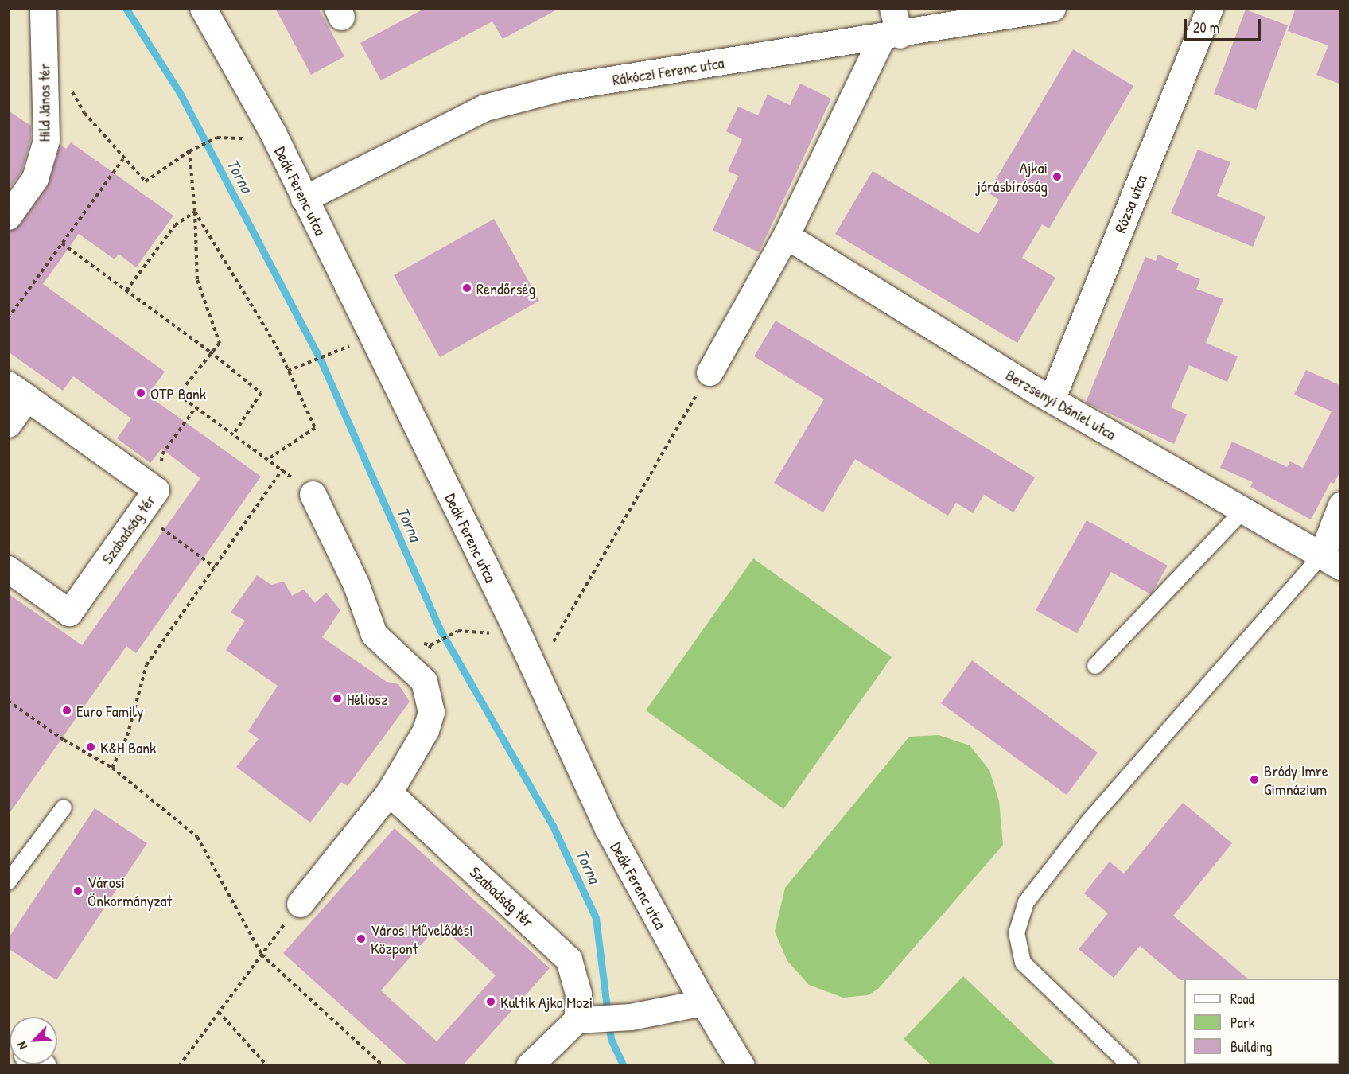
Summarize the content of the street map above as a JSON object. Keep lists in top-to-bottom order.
{
  "streets": {
    "street": [
      "Rákóczi Ferenc utca",
      "Hild János tér",
      "Deák Ferenc utca",
      "Rózsa utca",
      "Berzsenyi Dániel utca",
      "Szabadság tér"
    ]
  },
  "crossings": [
    ["Rákóczi Ferenc utca", "Deák Ferenc utca"],
    ["Rózsa utca", "Berzsenyi Dániel utca"]
  ],
  "water": ["Torna"],
  "places": [
    "Ajkai járásbíróság",
    "Rendőrség",
    "OTP Bank",
    "Héliosz",
    "Euro Family",
    "K&H Bank",
    "Bródy Imre Gimnázium",
    "Városi Önkormányzat",
    "Városi Művelődési Központ",
    "Kultik Ajka Mozi"
  ],
  "legend": ["Road", "Park", "Building"],
  "scale_bar": "20 m",
  "north": "bottom left"
}
